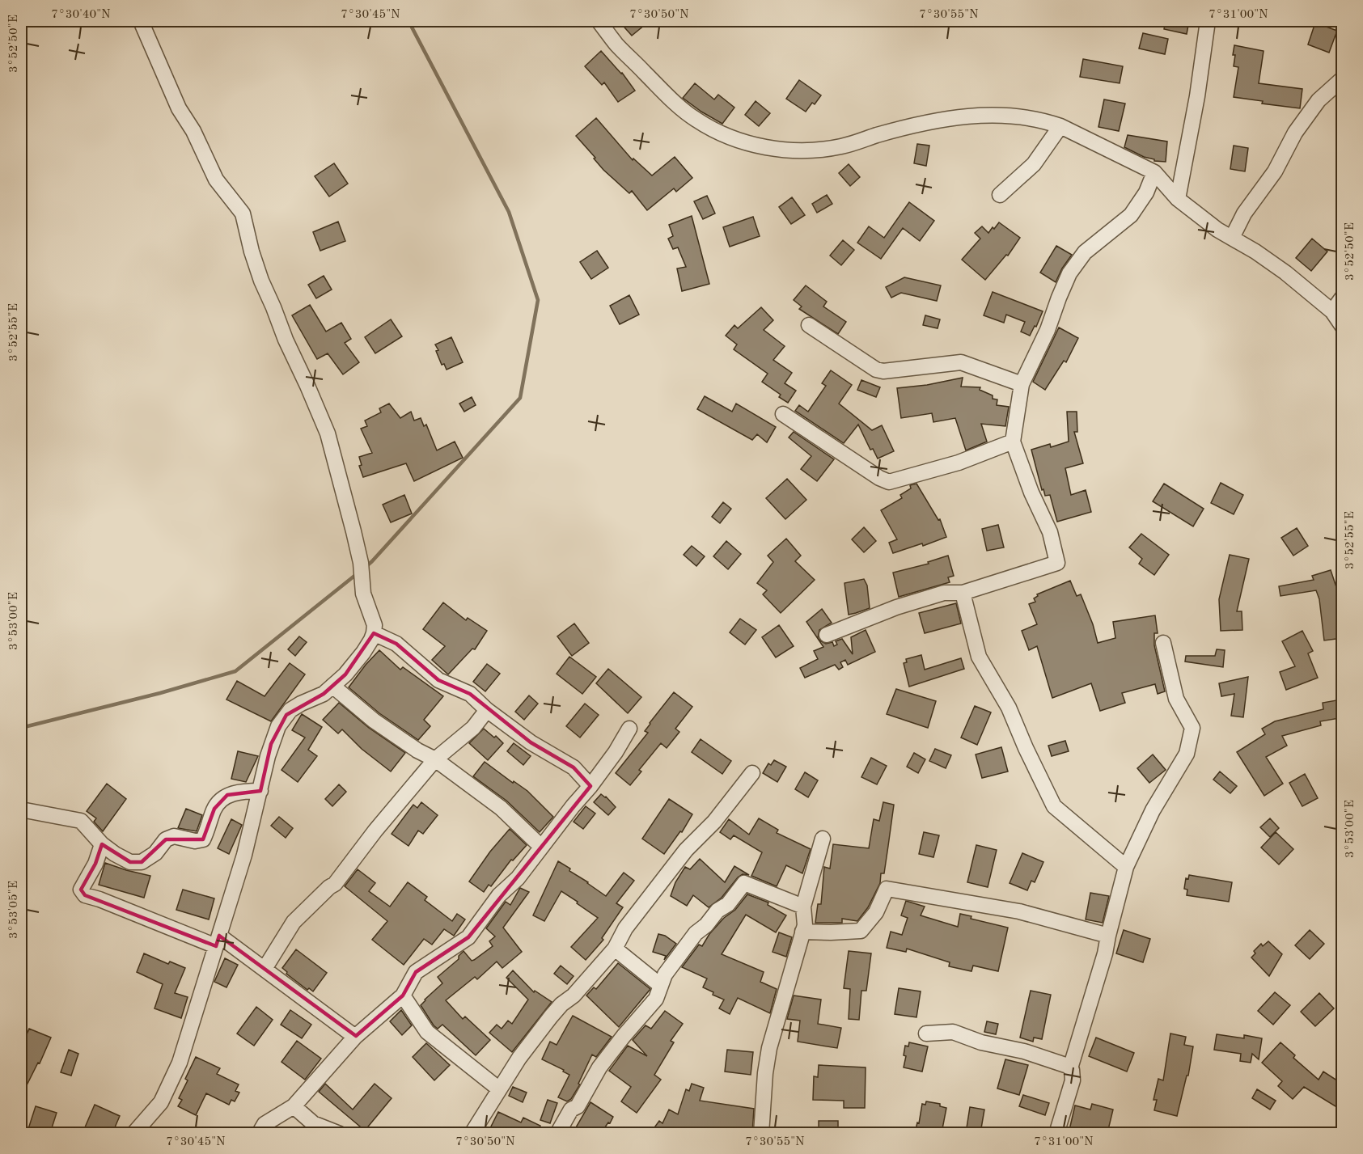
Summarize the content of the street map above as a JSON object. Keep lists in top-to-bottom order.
{
  "coordinates": [
    "7°30'40\"N",
    "7°30'45\"N",
    "7°30'50\"N",
    "7°30'55\"N",
    "7°31'00\"N",
    "3°52'50\"E",
    "3°52'55\"E",
    "3°53'00\"E",
    "3°53'05\"E"
  ]
}
